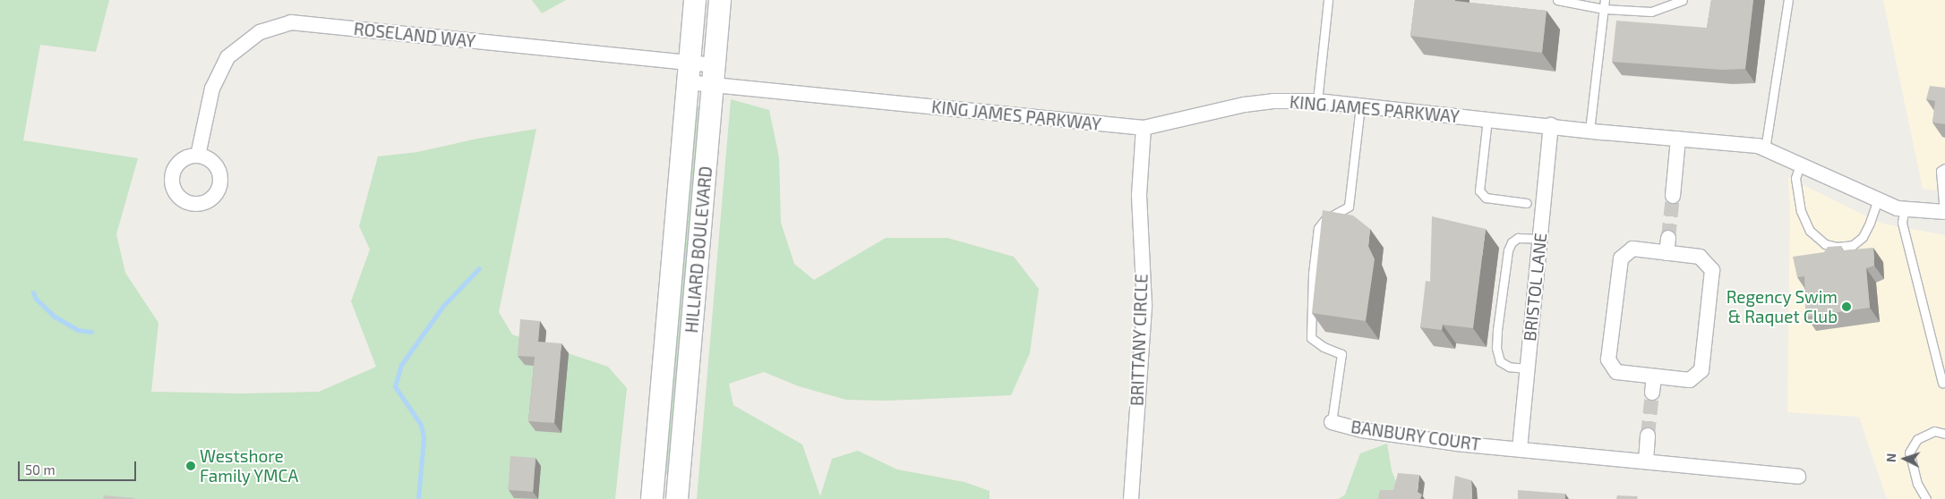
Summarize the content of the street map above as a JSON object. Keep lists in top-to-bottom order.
{
  "streets": {
    "main road": ["HILLIARD BOULEVARD"],
    "street": [
      "ROSELAND WAY",
      "KING JAMES PARKWAY",
      "BRISTOL LANE",
      "BRITTANY CIRCLE",
      "BANBURY COURT"
    ]
  },
  "crossings": [
    ["ROSELAND WAY", "KING JAMES PARKWAY"],
    ["ROSELAND WAY", "HILLIARD BOULEVARD"],
    ["KING JAMES PARKWAY", "HILLIARD BOULEVARD"],
    ["KING JAMES PARKWAY", "BRISTOL LANE"],
    ["KING JAMES PARKWAY", "BRITTANY CIRCLE"],
    ["KING JAMES PARKWAY", "BANBURY COURT"],
    ["BRISTOL LANE", "BANBURY COURT"]
  ],
  "places": ["Regency Swim & Raquet Club", "Westshore Family YMCA"],
  "scale_bar": "50 m",
  "north": "left"
}
